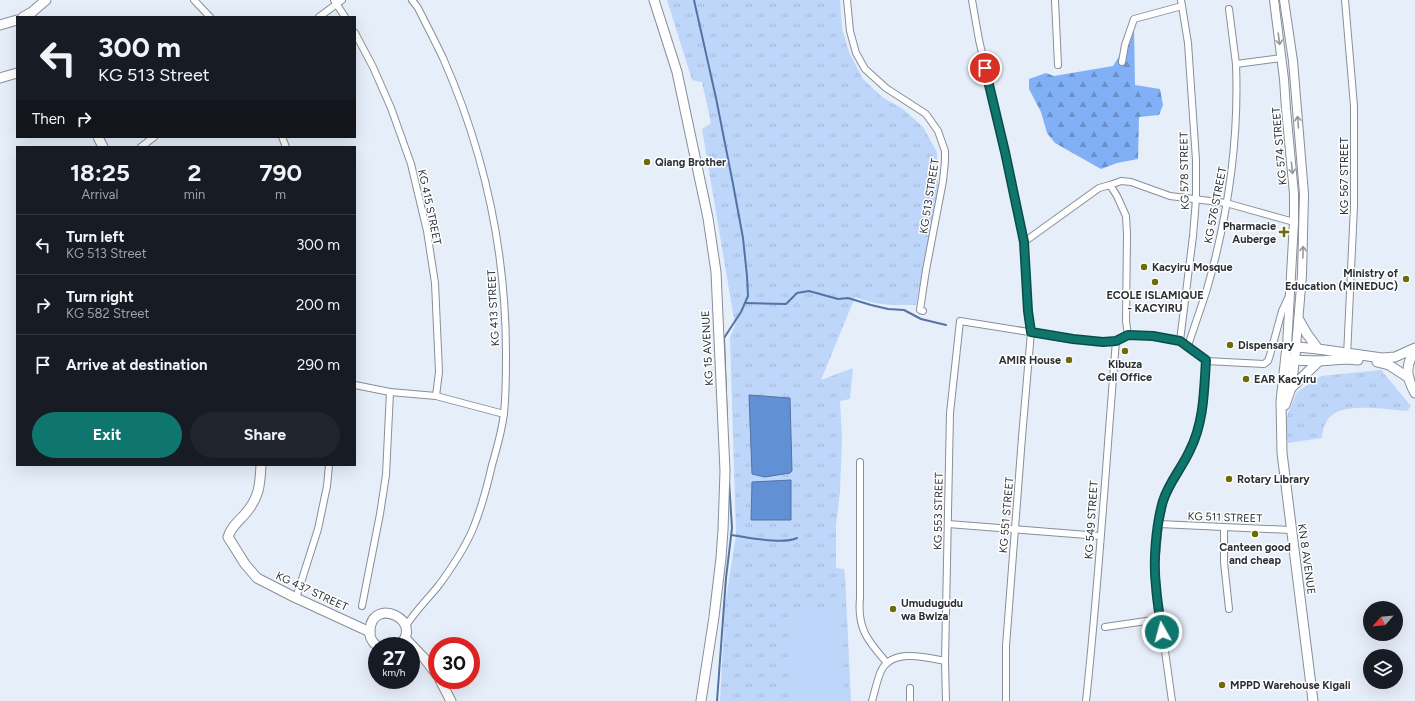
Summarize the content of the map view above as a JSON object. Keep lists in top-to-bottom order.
{
  "streets": {
    "main road": ["KG 15 AVENUE", "KN 8 AVENUE", "KG 437 STREET"],
    "street": [
      "KG 574 STREET",
      "KG 578 STREET",
      "KG 567 STREET",
      "KG 513 STREET",
      "KG 576 STREET",
      "KG 415 STREET",
      "KG 413 STREET",
      "KG 553 STREET",
      "KG 551 STREET",
      "KG 511 STREET",
      "KG 549 STREET"
    ]
  },
  "crossings": [
    ["KG 553 STREET", "KG 551 STREET"],
    ["KG 511 STREET", "KN 8 AVENUE"]
  ],
  "places": {
    "other": [
      "Qiang Brother",
      "Kacyiru Mosque",
      "Ministry of Education (MINEDUC)",
      "ECOLE ISLAMIQUE - KACYIRU",
      "Dispensary",
      "Kibuza Cell Office",
      "AMIR House",
      "EAR Kacyiru",
      "Rotary Library",
      "Canteen good and cheap",
      "Umudugudu wa Bwiza",
      "MPPD Warehouse Kigali"
    ],
    "health": ["Pharmacie Auberge"]
  },
  "north": "bottom left",
  "page": {
    "turn": ["300 m", "KG 513 Street"],
    "then": "Then",
    "eta": [
      "18:25",
      "Arrival",
      "2",
      "min",
      "790",
      "m"
    ],
    "list": [
      {
        "name": "Turn left",
        "note": "KG 513 Street",
        "value": "300 m"
      },
      {
        "name": "Turn right",
        "note": "KG 582 Street",
        "value": "200 m"
      },
      {
        "name": "Arrive at destination",
        "value": "290 m"
      }
    ],
    "buttons": ["Exit", "Share"],
    "speed": "27 km/h",
    "limit": "30"
  }
}
